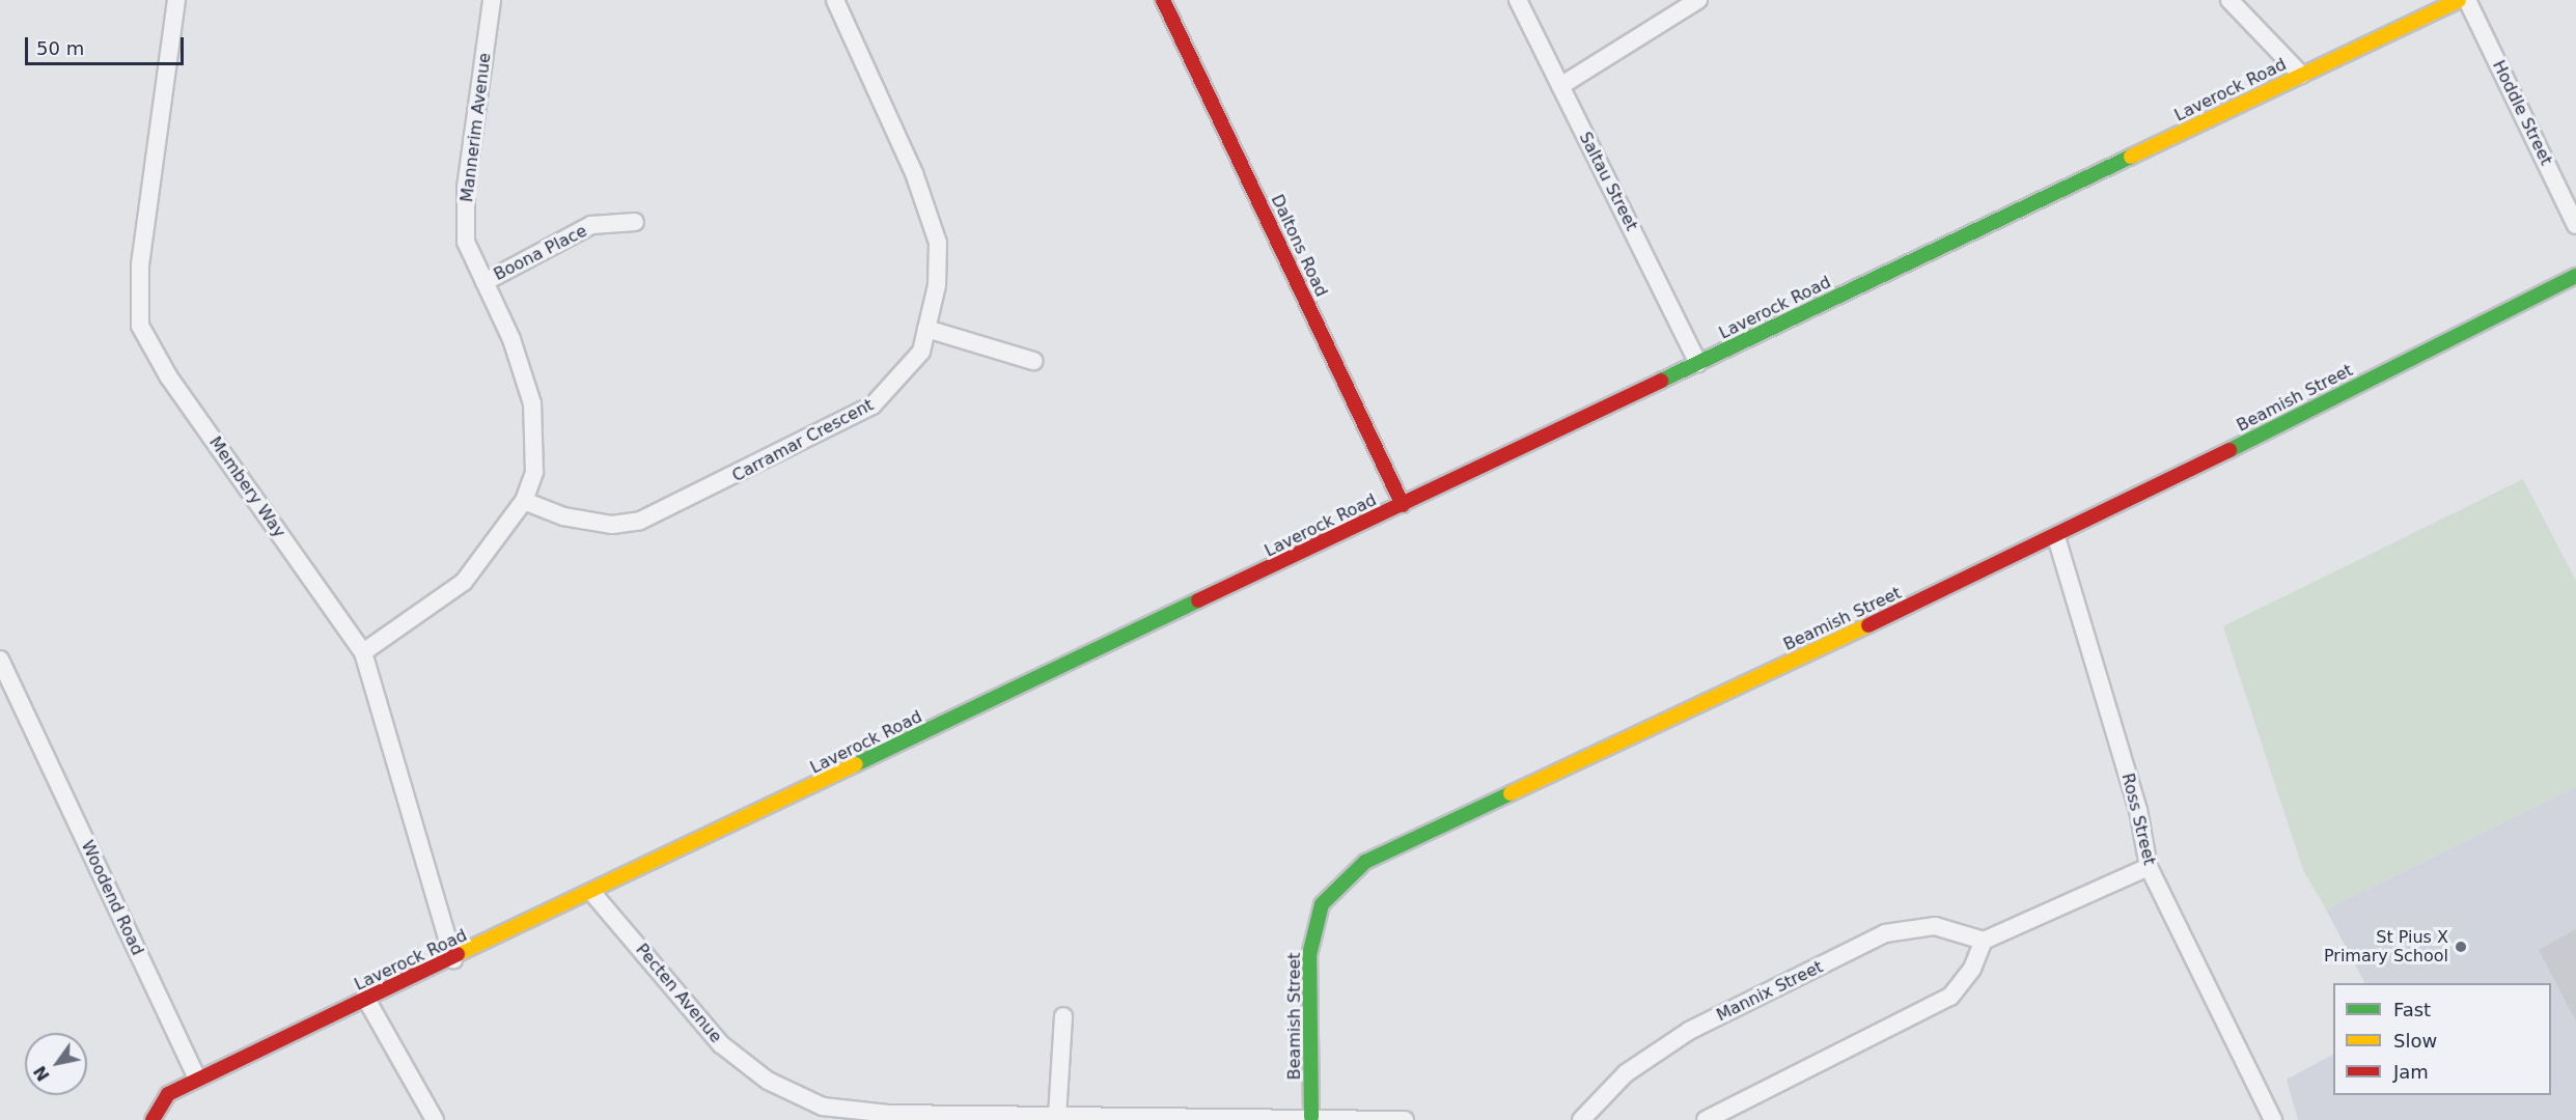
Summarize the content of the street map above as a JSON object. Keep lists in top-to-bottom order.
{
  "streets": {
    "street": [
      "Laverock Road",
      "Hoddle Street",
      "Mannerim Avenue",
      "Saltau Street",
      "Daltons Road",
      "Boona Place",
      "Beamish Street",
      "Carramar Crescent",
      "Membery Way",
      "Ross Street",
      "Woodend Road",
      "Mannix Street",
      "Pecten Avenue"
    ]
  },
  "crossings": [
    ["Laverock Road", "Saltau Street"],
    ["Laverock Road", "Daltons Road"],
    ["Laverock Road", "Membery Way"],
    ["Laverock Road", "Woodend Road"],
    ["Laverock Road", "Pecten Avenue"],
    ["Mannerim Avenue", "Boona Place"],
    ["Mannerim Avenue", "Carramar Crescent"],
    ["Mannerim Avenue", "Membery Way"],
    ["Beamish Street", "Ross Street"],
    ["Beamish Street", "Pecten Avenue"]
  ],
  "places": ["St Pius X Primary School"],
  "legend": ["Fast", "Slow", "Jam"],
  "scale_bar": "50 m",
  "north": "bottom left"
}
